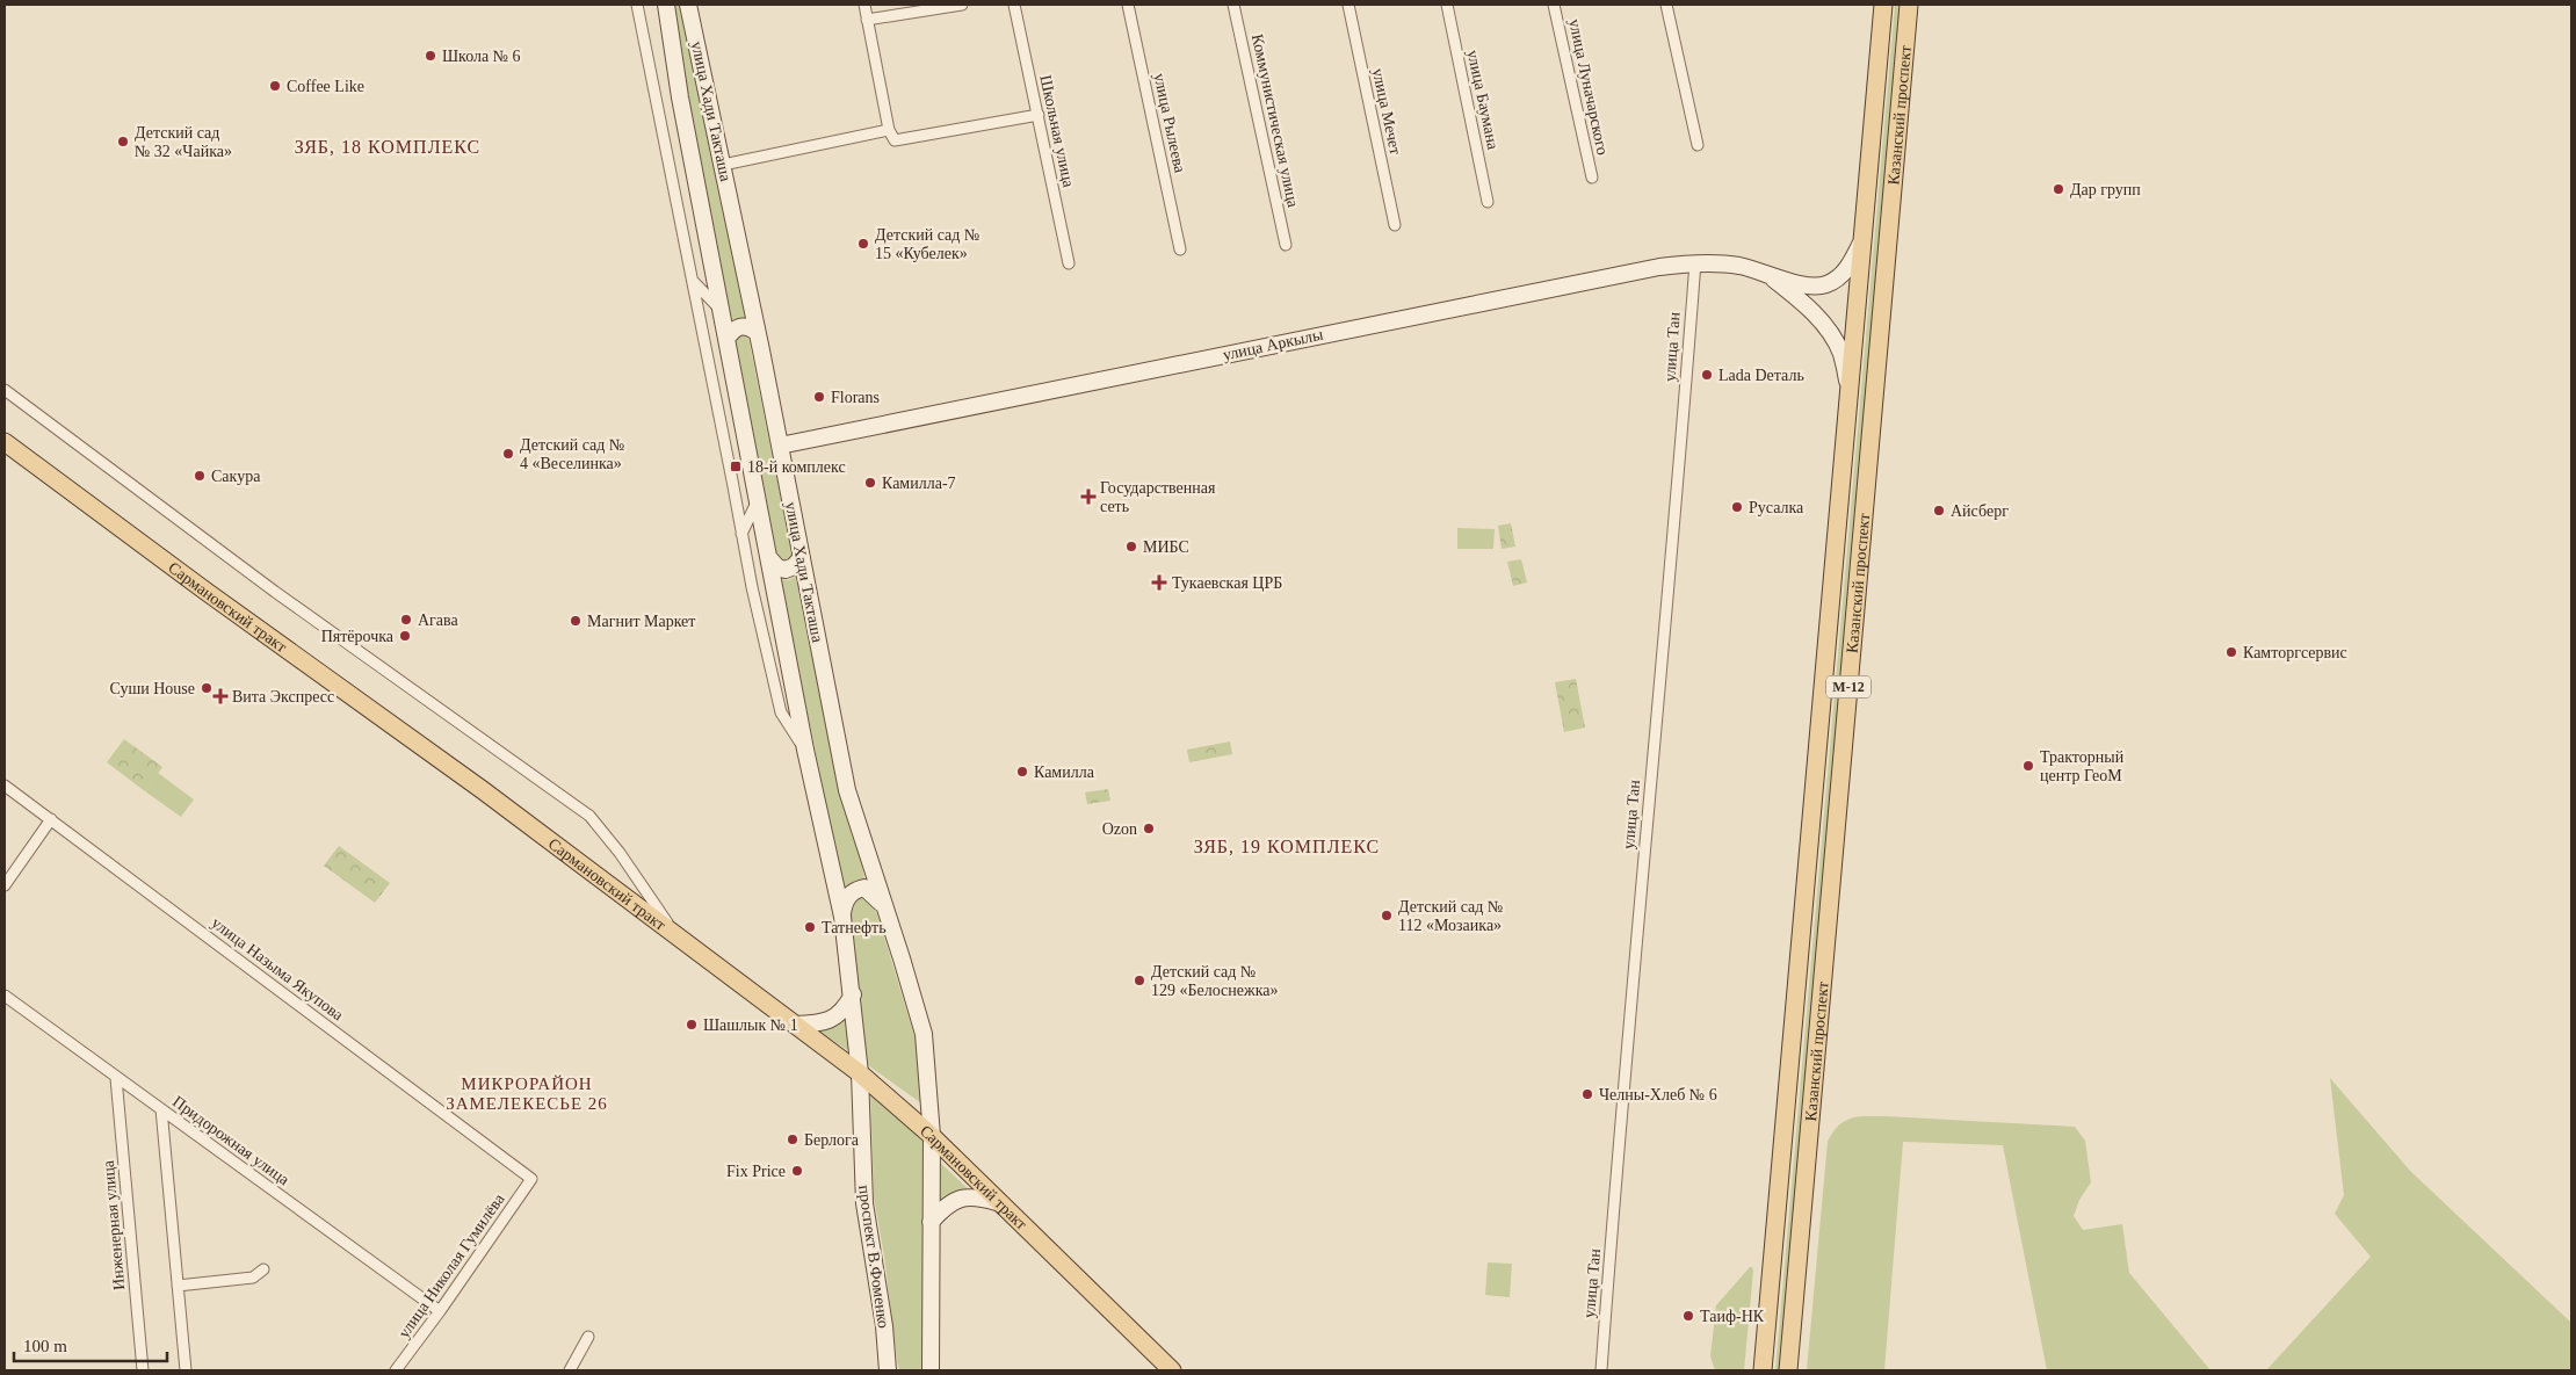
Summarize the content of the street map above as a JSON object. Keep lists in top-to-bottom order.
{
  "streets": {
    "main road": [
      "улица Хади Такташа",
      "Казанский проспект",
      "улица Аркылы",
      "Сармановский тракт",
      "М-12",
      "проспект В.Фоменко"
    ],
    "street": [
      "улица Луначарского",
      "улица Баумана",
      "улица Мечет",
      "Коммунистическая улица",
      "улица Рылеева",
      "Школьная улица",
      "улица Тан",
      "улица Назыма Якупова",
      "Придорожная улица",
      "Инженерная улица",
      "улица Николая Гумилёва"
    ]
  },
  "crossings": [
    ["улица Хади Такташа", "улица Аркылы"],
    ["улица Хади Такташа", "Сармановский тракт"],
    ["улица Хади Такташа", "проспект В.Фоменко"],
    ["Казанский проспект", "улица Аркылы"],
    ["улица Аркылы", "улица Тан"],
    ["Сармановский тракт", "проспект В.Фоменко"],
    ["улица Назыма Якупова", "улица Николая Гумилёва"],
    ["Придорожная улица", "Инженерная улица"],
    ["Придорожная улица", "улица Николая Гумилёва"]
  ],
  "districts": ["ЗЯБ, 18 КОМПЛЕКС", "ЗЯБ, 19 КОМПЛЕКС", "МИКРОРАЙОН ЗАМЕЛЕКЕСЬЕ 26"],
  "places": {
    "other": [
      "Школа № 6",
      "Coffee Like",
      "Детский сад № 32 «Чайка»",
      "Дар групп",
      "Детский сад № 15 «Кубелек»",
      "Lada Dеталь",
      "Florans",
      "Детский сад № 4 «Веселинка»",
      "Сакура",
      "Камилла-7",
      "Русалка",
      "Айсберг",
      "МИБС",
      "Агава",
      "Магнит Маркет",
      "Пятёрочка",
      "Камторгсервис",
      "Суши House",
      "Тракторный центр ГеоМ",
      "Камилла",
      "Ozon",
      "Детский сад № 112 «Мозаика»",
      "Татнефть",
      "Детский сад № 129 «Белоснежка»",
      "Шашлык № 1",
      "Челны-Хлеб № 6",
      "Берлога",
      "Fix Price",
      "Таиф-НК"
    ],
    "transit": ["18-й комплекс"],
    "health": ["Государственная сеть", "Тукаевская ЦРБ", "Вита Экспресс"]
  },
  "scale_bar": "100 m"
}
